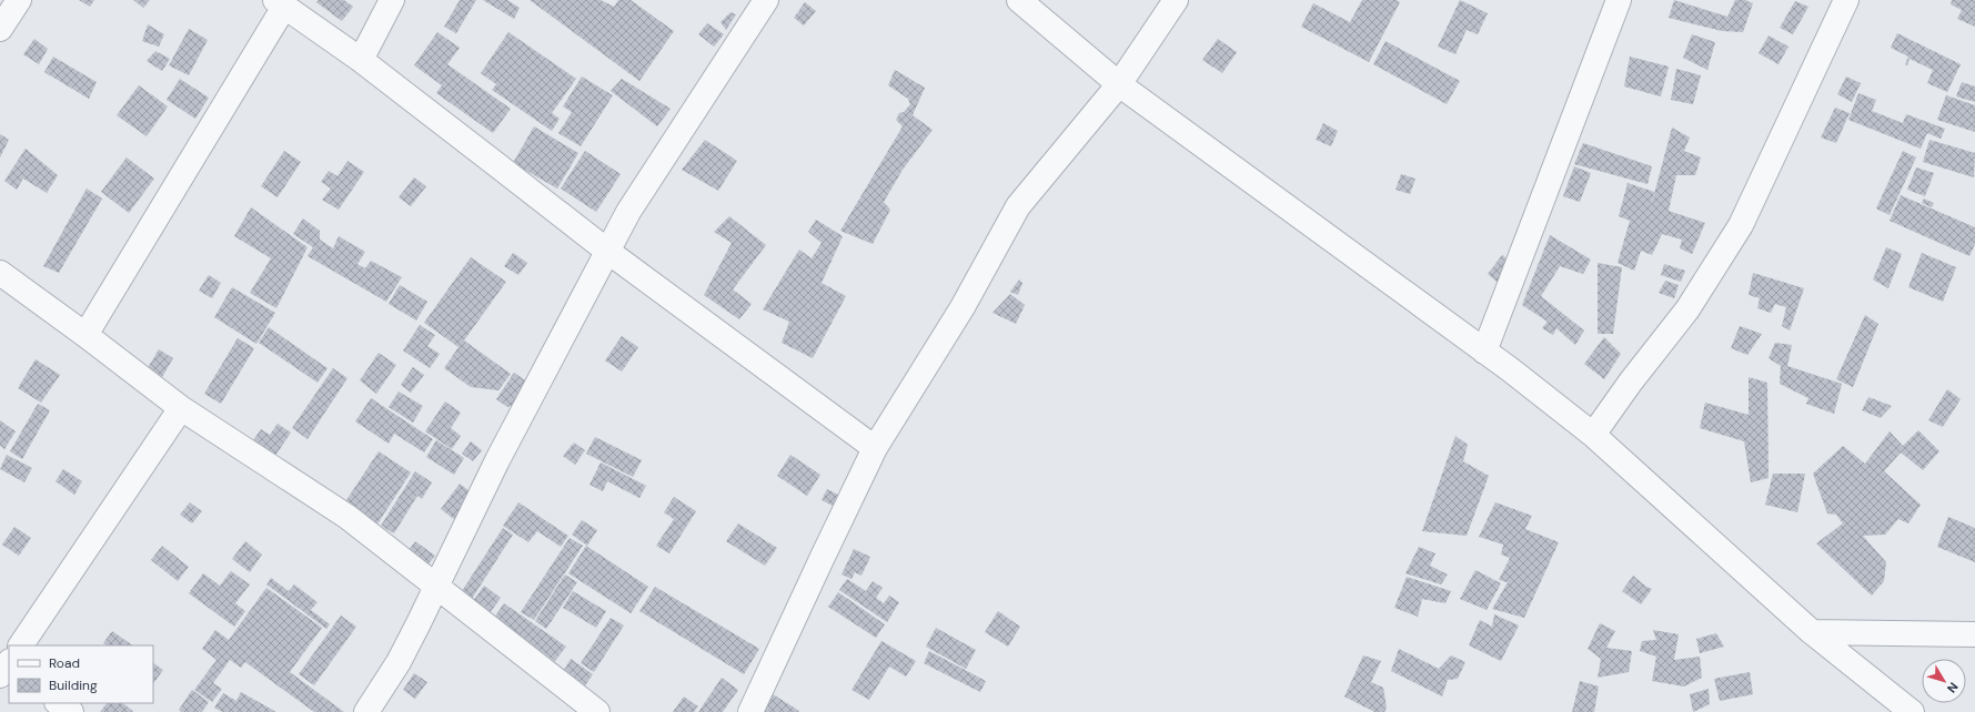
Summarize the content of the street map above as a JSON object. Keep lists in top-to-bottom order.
{
  "legend": ["Road", "Building"],
  "north": "bottom right"
}
